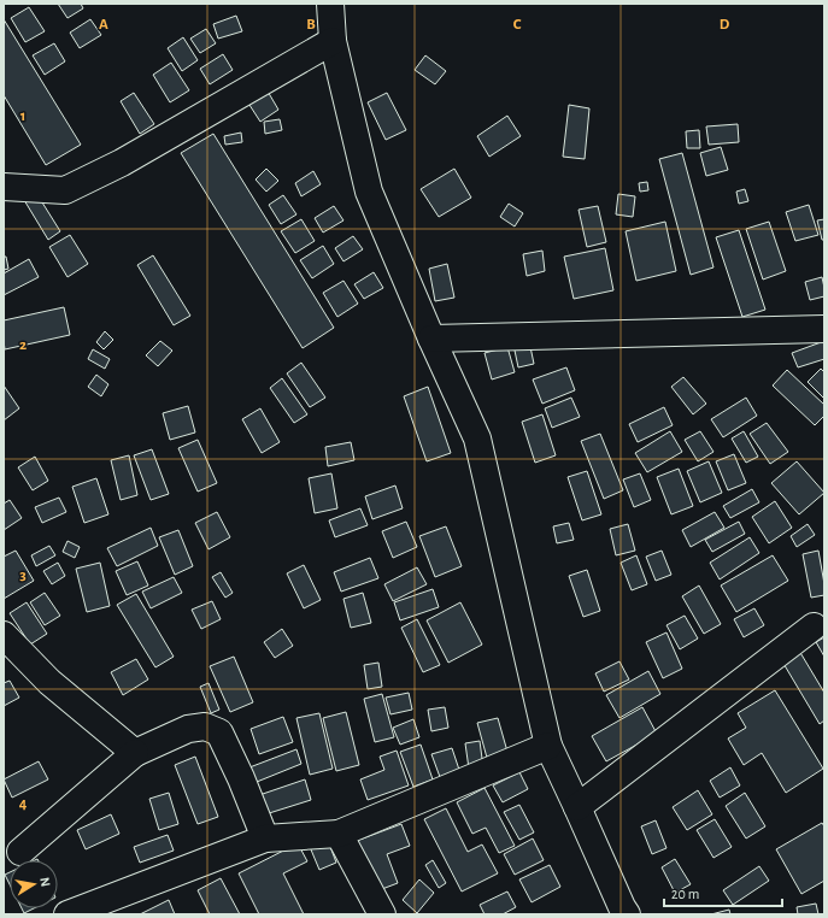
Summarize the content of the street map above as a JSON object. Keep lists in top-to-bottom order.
{
  "scale_bar": "20 m",
  "north": "right",
  "grid": {
    "columns": [
      "A",
      "B",
      "C",
      "D"
    ],
    "rows": [
      "1",
      "2",
      "3",
      "4"
    ]
  }
}
